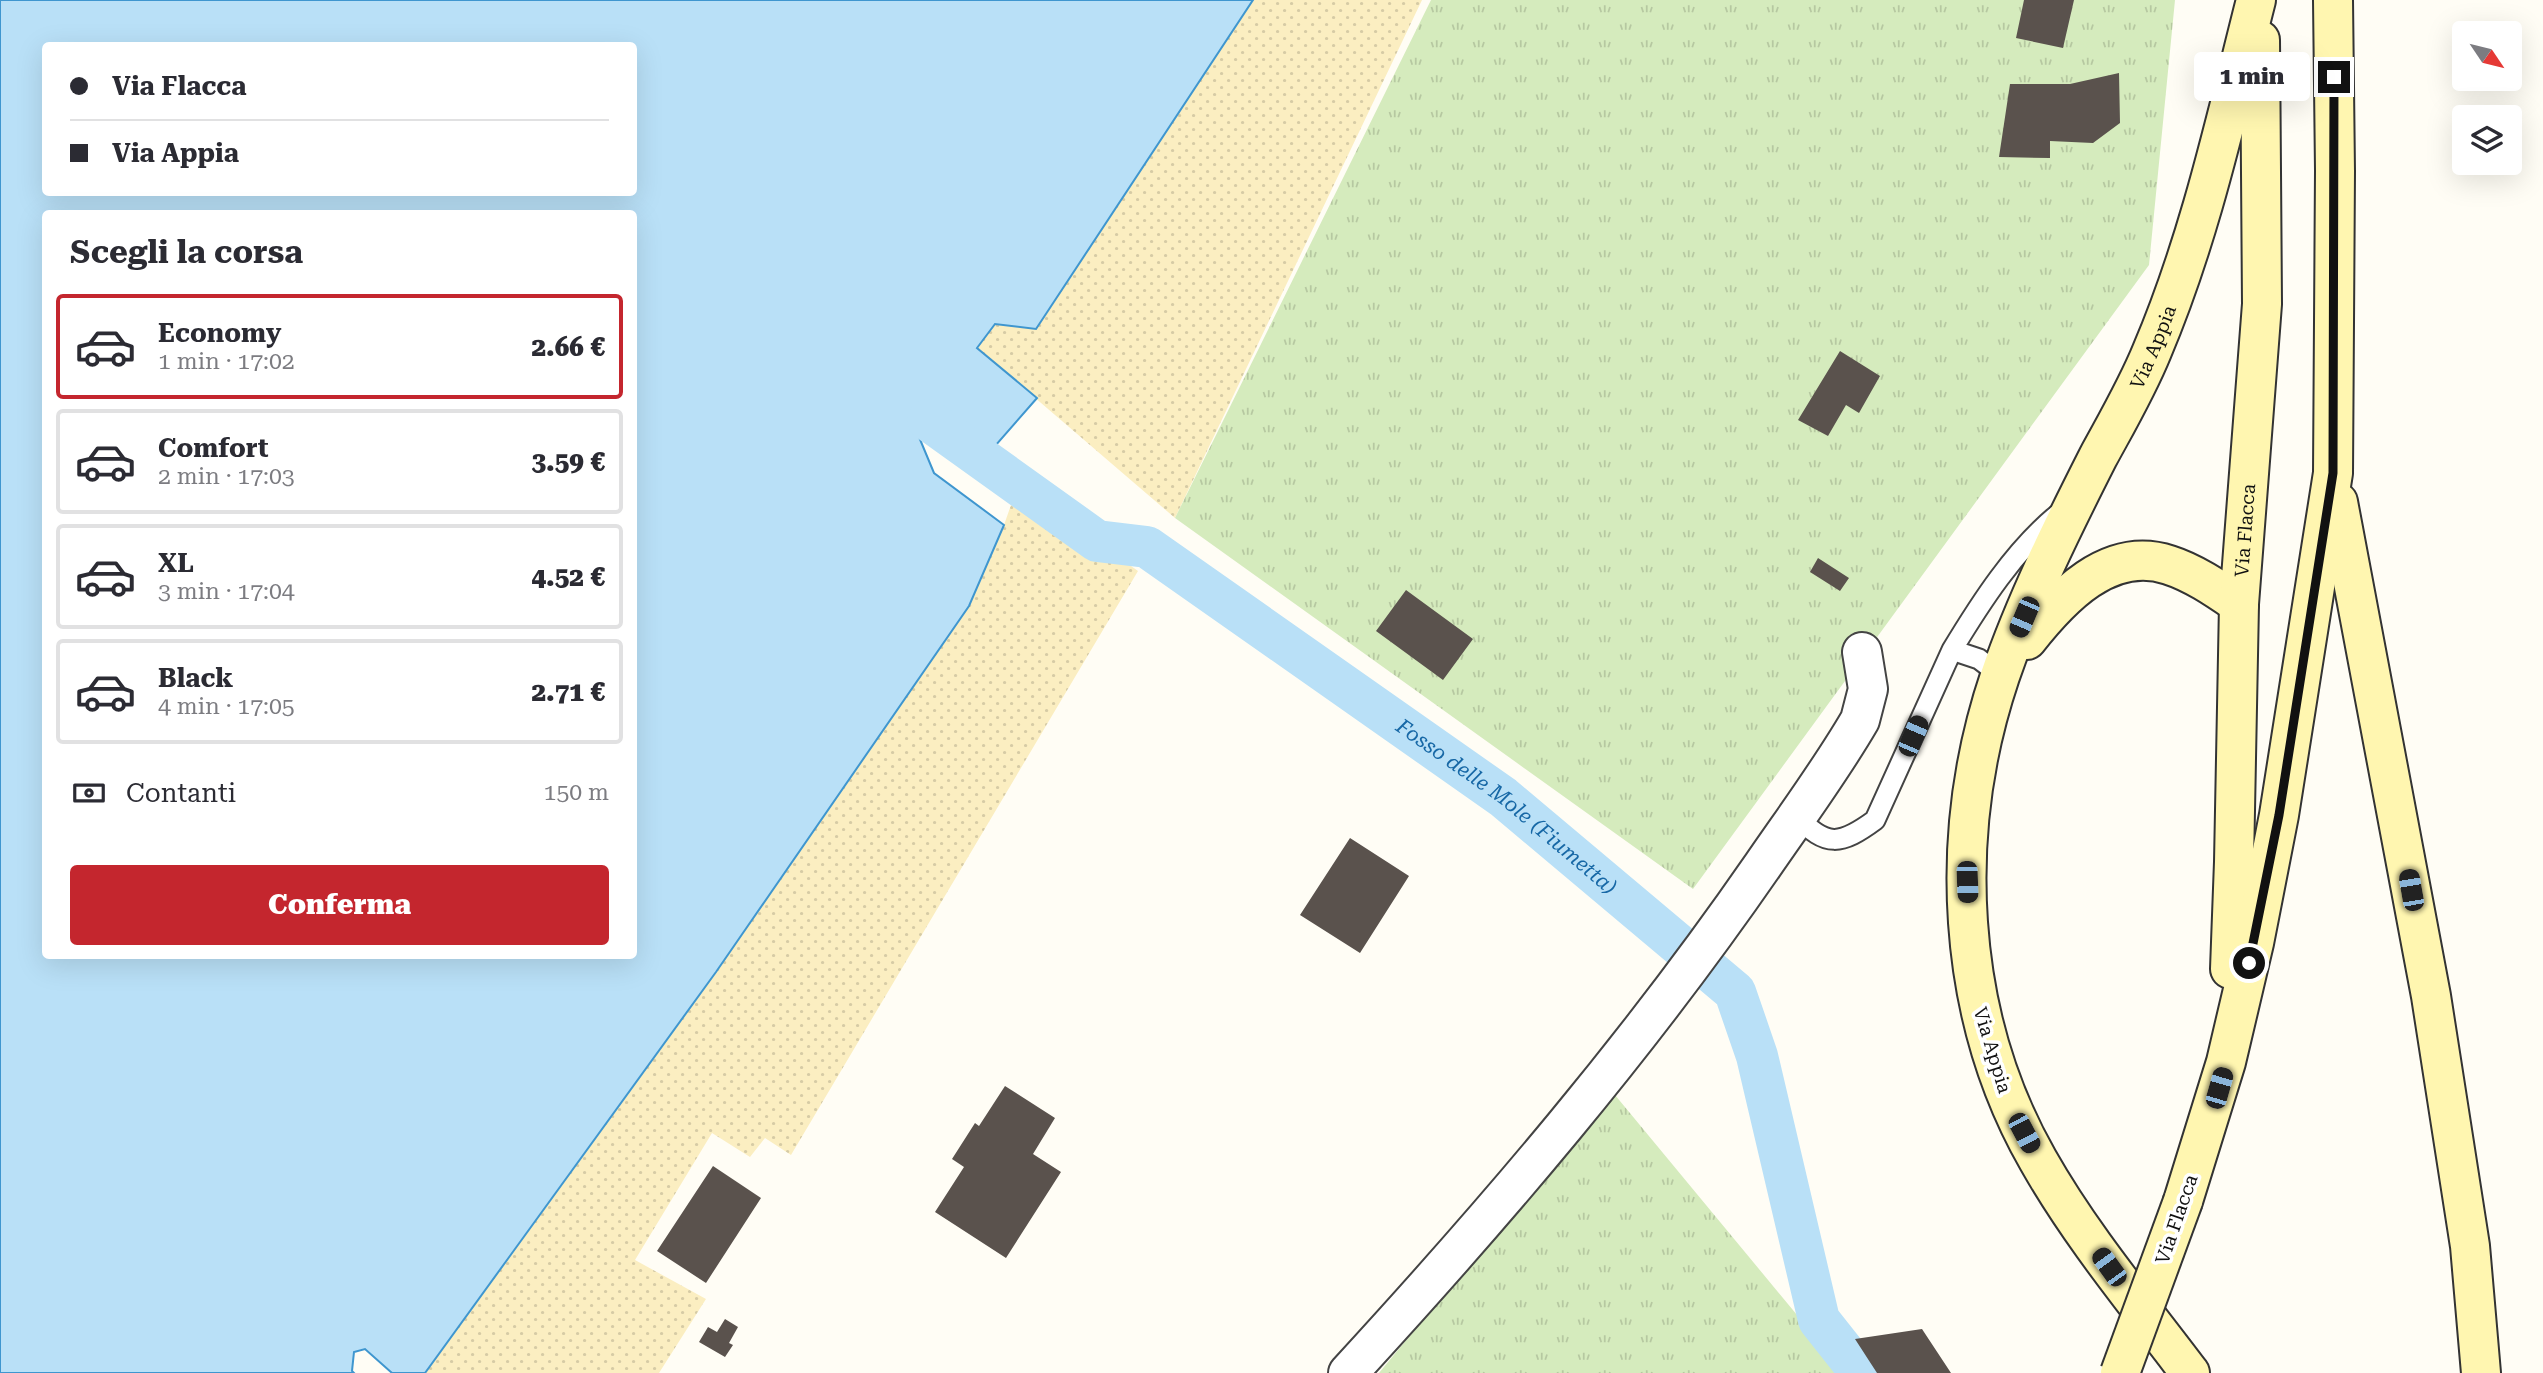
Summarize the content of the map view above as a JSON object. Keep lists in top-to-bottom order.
{
  "streets": {
    "main road": ["Via Appia", "Via Flacca"]
  },
  "crossings": [
    ["Via Appia", "Via Flacca"]
  ],
  "water": ["Fosso delle Mole (Fiumetta)"],
  "north": "bottom right",
  "page": {
    "banner": ["Via Flacca", "Via Appia"],
    "bubble": "1 min",
    "heading": "Scegli la corsa",
    "list": [
      {
        "name": "Economy",
        "note": "1 min · 17:02",
        "value": "2.66 €"
      },
      {
        "name": "Comfort",
        "note": "2 min · 17:03",
        "value": "3.59 €"
      },
      {
        "name": "XL",
        "note": "3 min · 17:04",
        "value": "4.52 €"
      },
      {
        "name": "Black",
        "note": "4 min · 17:05",
        "value": "2.71 €"
      }
    ],
    "pay": ["Contanti", "150 m"],
    "buttons": "Conferma"
  }
}
